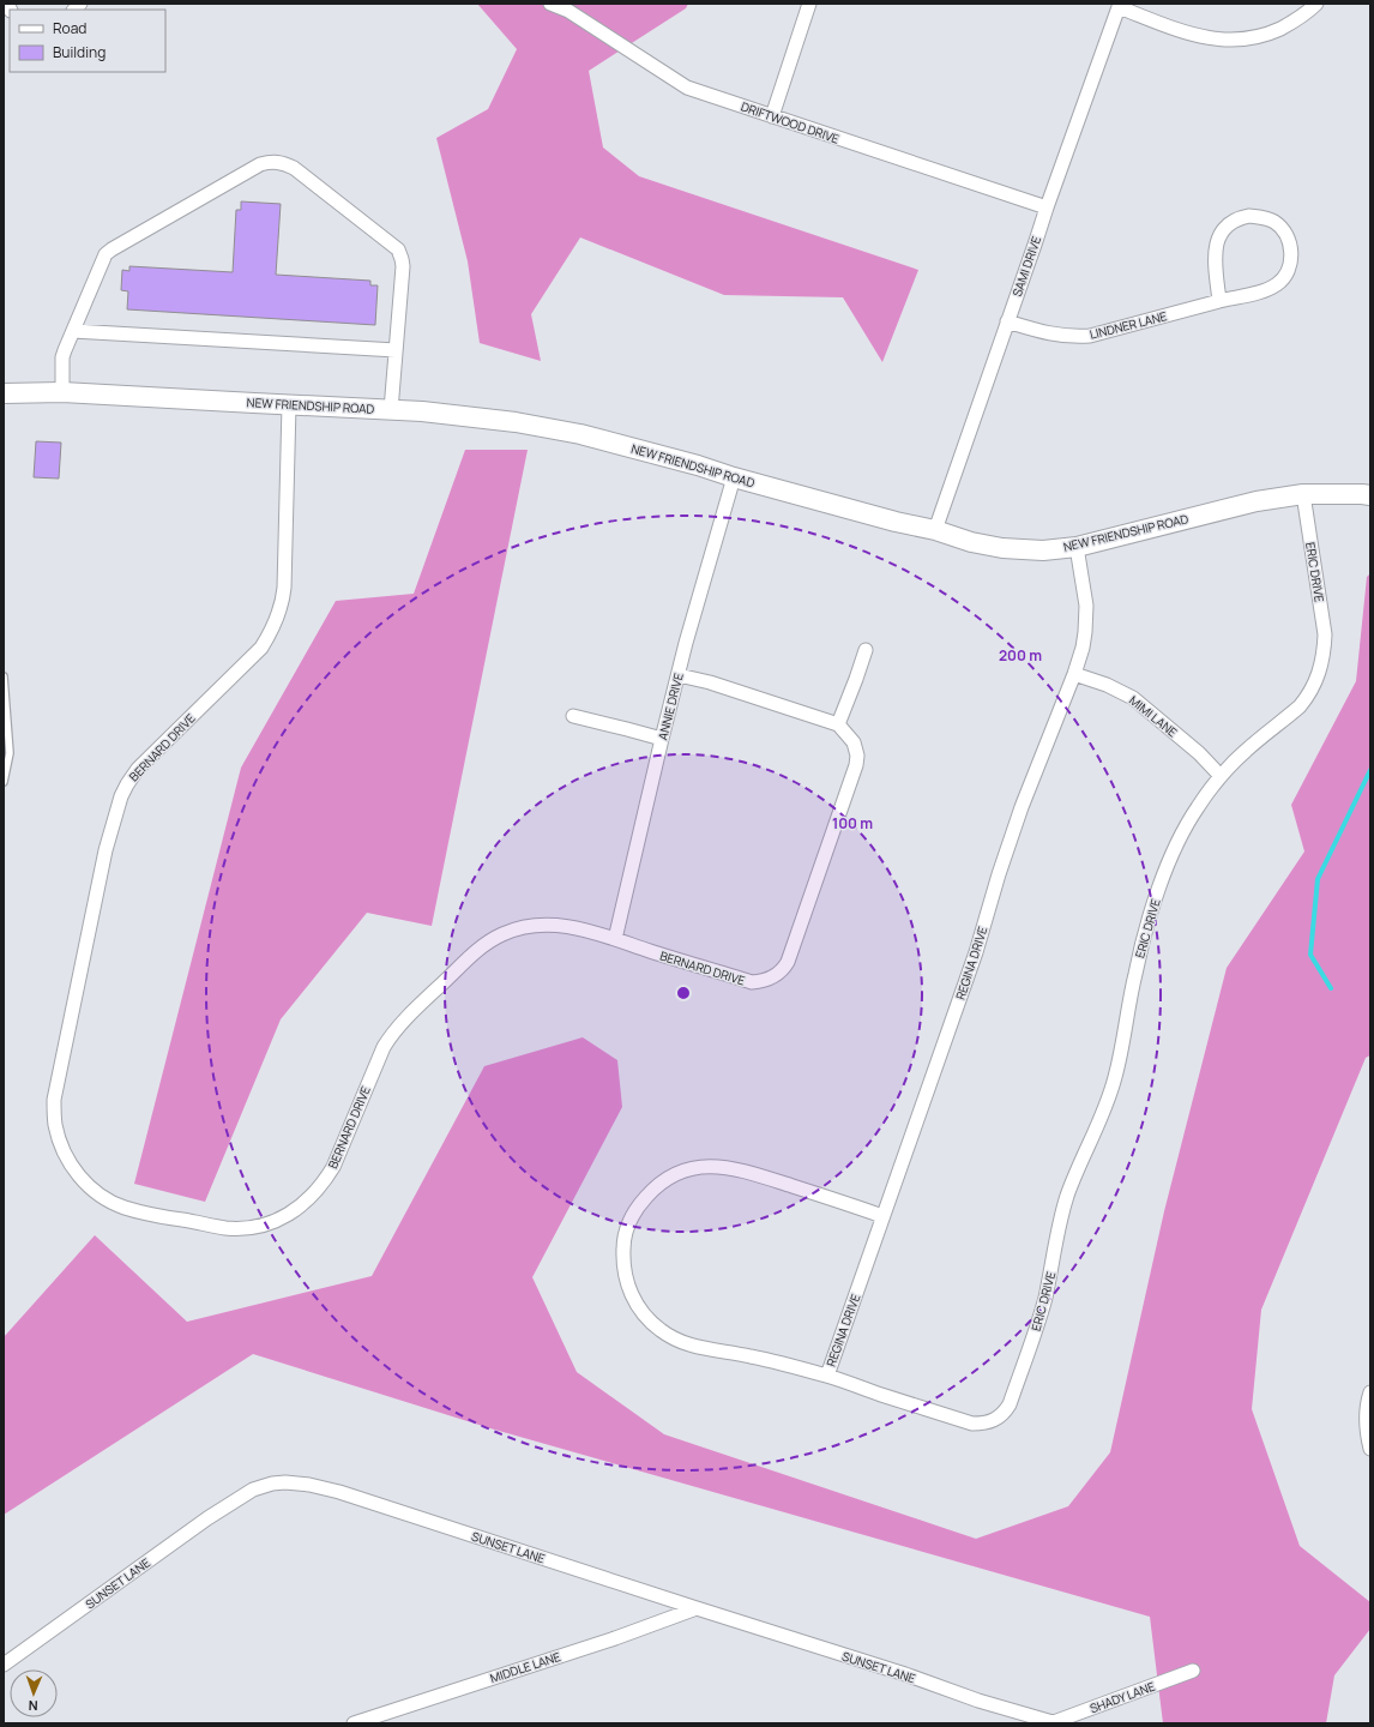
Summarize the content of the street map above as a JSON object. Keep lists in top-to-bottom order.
{
  "streets": {
    "street": [
      "DRIFTWOOD DRIVE",
      "SAMI DRIVE",
      "LINDNER LANE",
      "NEW FRIENDSHIP ROAD",
      "ERIC DRIVE",
      "ANNIE DRIVE",
      "MIMI LANE",
      "BERNARD DRIVE",
      "REGINA DRIVE",
      "SUNSET LANE",
      "MIDDLE LANE",
      "SHADY LANE"
    ]
  },
  "crossings": [
    ["DRIFTWOOD DRIVE", "SAMI DRIVE"],
    ["SAMI DRIVE", "LINDNER LANE"],
    ["SAMI DRIVE", "NEW FRIENDSHIP ROAD"],
    ["NEW FRIENDSHIP ROAD", "ERIC DRIVE"],
    ["NEW FRIENDSHIP ROAD", "ANNIE DRIVE"],
    ["NEW FRIENDSHIP ROAD", "BERNARD DRIVE"],
    ["NEW FRIENDSHIP ROAD", "REGINA DRIVE"],
    ["ERIC DRIVE", "MIMI LANE"],
    ["ERIC DRIVE", "REGINA DRIVE"],
    ["ANNIE DRIVE", "BERNARD DRIVE"],
    ["MIMI LANE", "REGINA DRIVE"],
    ["SUNSET LANE", "MIDDLE LANE"],
    ["SUNSET LANE", "SHADY LANE"]
  ],
  "legend": ["Road", "Building"],
  "north": "bottom",
  "rings": ["200 m", "100 m"]
}
